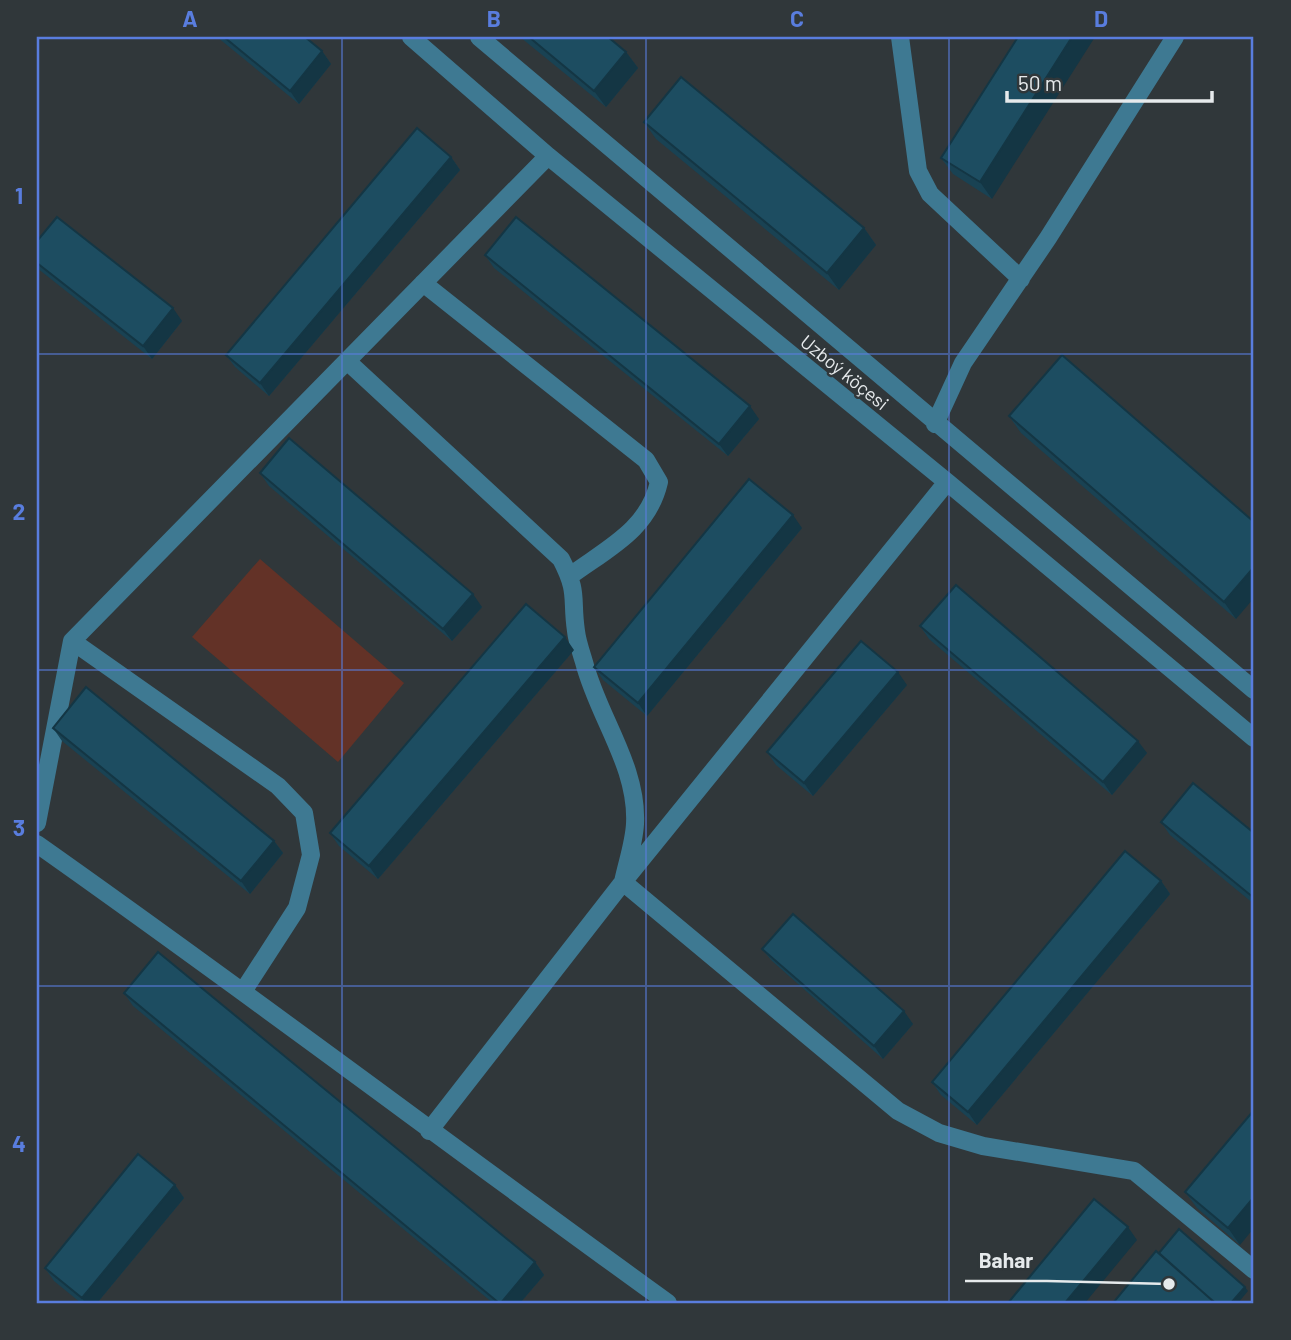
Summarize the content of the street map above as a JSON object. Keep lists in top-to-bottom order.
{
  "streets": {
    "street": ["Uzboý köçesi"]
  },
  "places": ["Bahar"],
  "scale_bar": "50 m",
  "grid": {
    "columns": [
      "A",
      "B",
      "C",
      "D"
    ],
    "rows": [
      "1",
      "2",
      "3",
      "4"
    ]
  }
}
